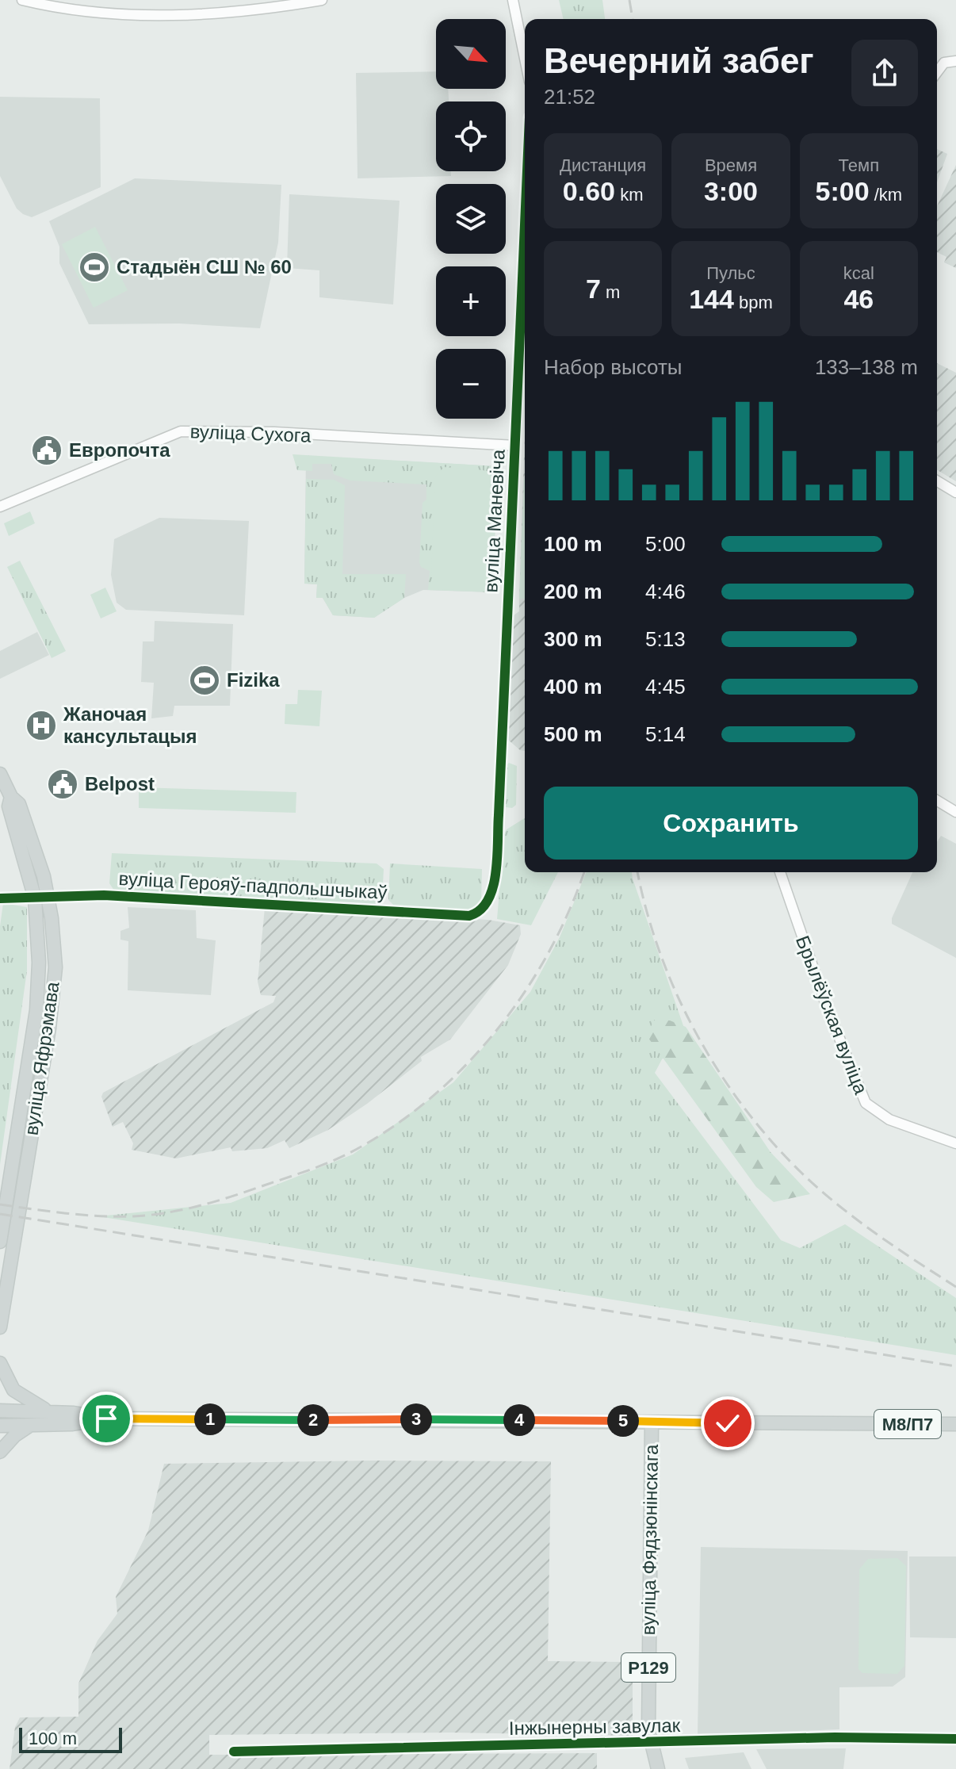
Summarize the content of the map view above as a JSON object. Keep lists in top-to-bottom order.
{
  "streets": {
    "main road": [
      "вуліца Яфрэмава",
      "М8/П7",
      "вуліца Фядзюнінскага",
      "Р129"
    ],
    "street": [
      "вуліца Сухога",
      "вуліца Маневіча",
      "вуліца Герояў-падпольшчыкаў",
      "Брылёўская вуліца",
      "Інжынерны завулак"
    ]
  },
  "crossings": [
    ["вуліца Сухога", "вуліца Маневіча"],
    ["вуліца Маневіча", "вуліца Герояў-падпольшчыкаў"],
    ["вуліца Герояў-падпольшчыкаў", "вуліца Яфрэмава"],
    ["М8/П7", "вуліца Фядзюнінскага"],
    ["вуліца Фядзюнінскага", "Інжынерны завулак"]
  ],
  "places": {
    "sports": ["Стадыён СШ № 60", "Fizika"],
    "public building": ["Европочта", "Belpost"],
    "hospital": ["Жаночая кансультацыя"]
  },
  "scale_bar": "100 m",
  "north": "bottom right",
  "page": {
    "map_buttons": ["+", "−"],
    "heading": ["Вечерний забег", "21:52"],
    "stats": [
      ["Дистанция", "0.60 km"],
      ["Время", "3:00"],
      ["Темп", "5:00 /km"],
      ["7 m"],
      ["Пульс", "144 bpm"],
      ["kcal", "46"]
    ],
    "chart": ["Набор высоты", "133–138 m"],
    "list": [
      {
        "name": "100 m",
        "note": "5:00"
      },
      {
        "name": "200 m",
        "note": "4:46"
      },
      {
        "name": "300 m",
        "note": "5:13"
      },
      {
        "name": "400 m",
        "note": "4:45"
      },
      {
        "name": "500 m",
        "note": "5:14"
      }
    ],
    "buttons": "Сохранить",
    "pins": [
      "1",
      "3",
      "2",
      "4",
      "5"
    ],
    "scale": "100 m"
  }
}
